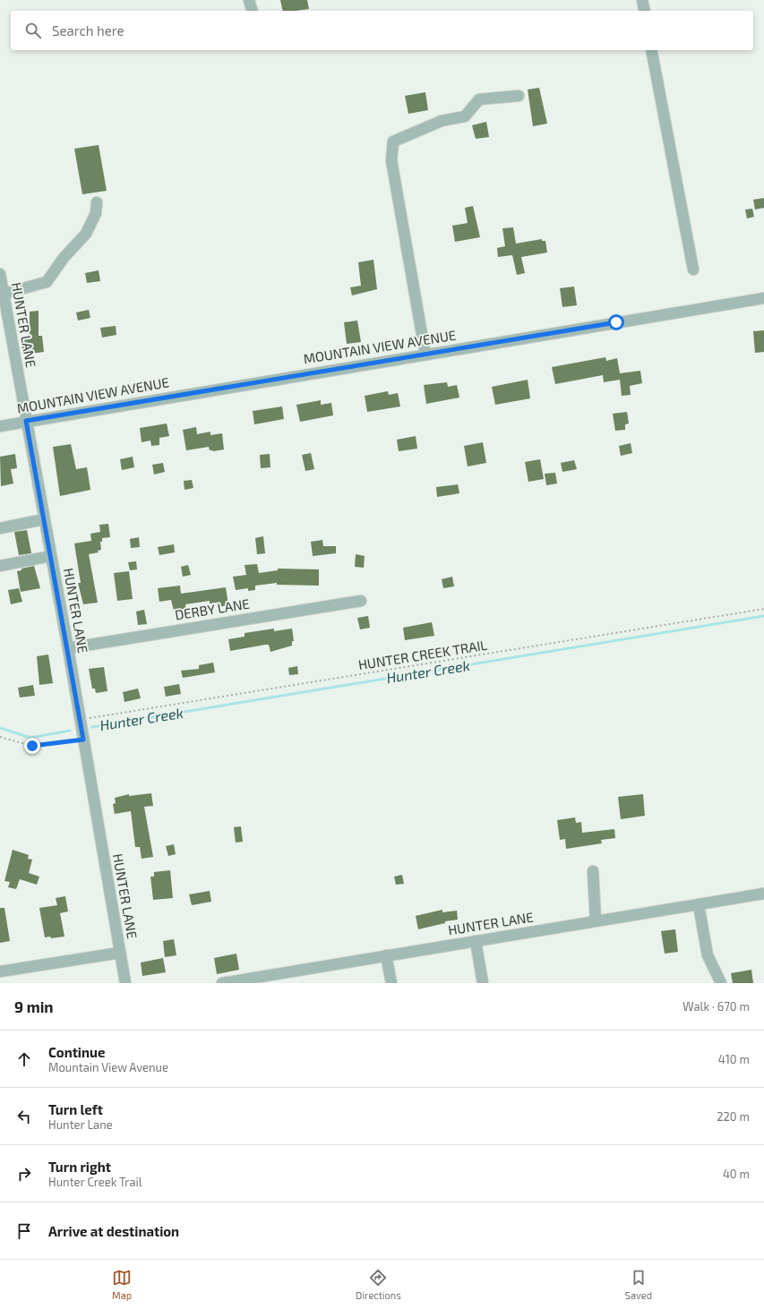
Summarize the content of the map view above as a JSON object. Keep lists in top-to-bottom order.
{
  "streets": {
    "street": ["HUNTER LANE", "MOUNTAIN VIEW AVENUE", "DERBY LANE"],
    "path": ["HUNTER CREEK TRAIL"]
  },
  "crossings": [
    ["HUNTER LANE", "MOUNTAIN VIEW AVENUE"],
    ["HUNTER LANE", "DERBY LANE"],
    ["HUNTER LANE", "HUNTER CREEK TRAIL"]
  ],
  "water": ["Hunter Creek"],
  "page": {
    "search": "Search here",
    "heading": ["9 min", "Walk · 670 m"],
    "list": [
      ["Continue", "Mountain View Avenue", "410 m"],
      ["Turn left", "Hunter Lane", "220 m"],
      ["Turn right", "Hunter Creek Trail", "40 m"],
      "Arrive at destination"
    ],
    "nav": ["Map", "Directions", "Saved"]
  }
}
